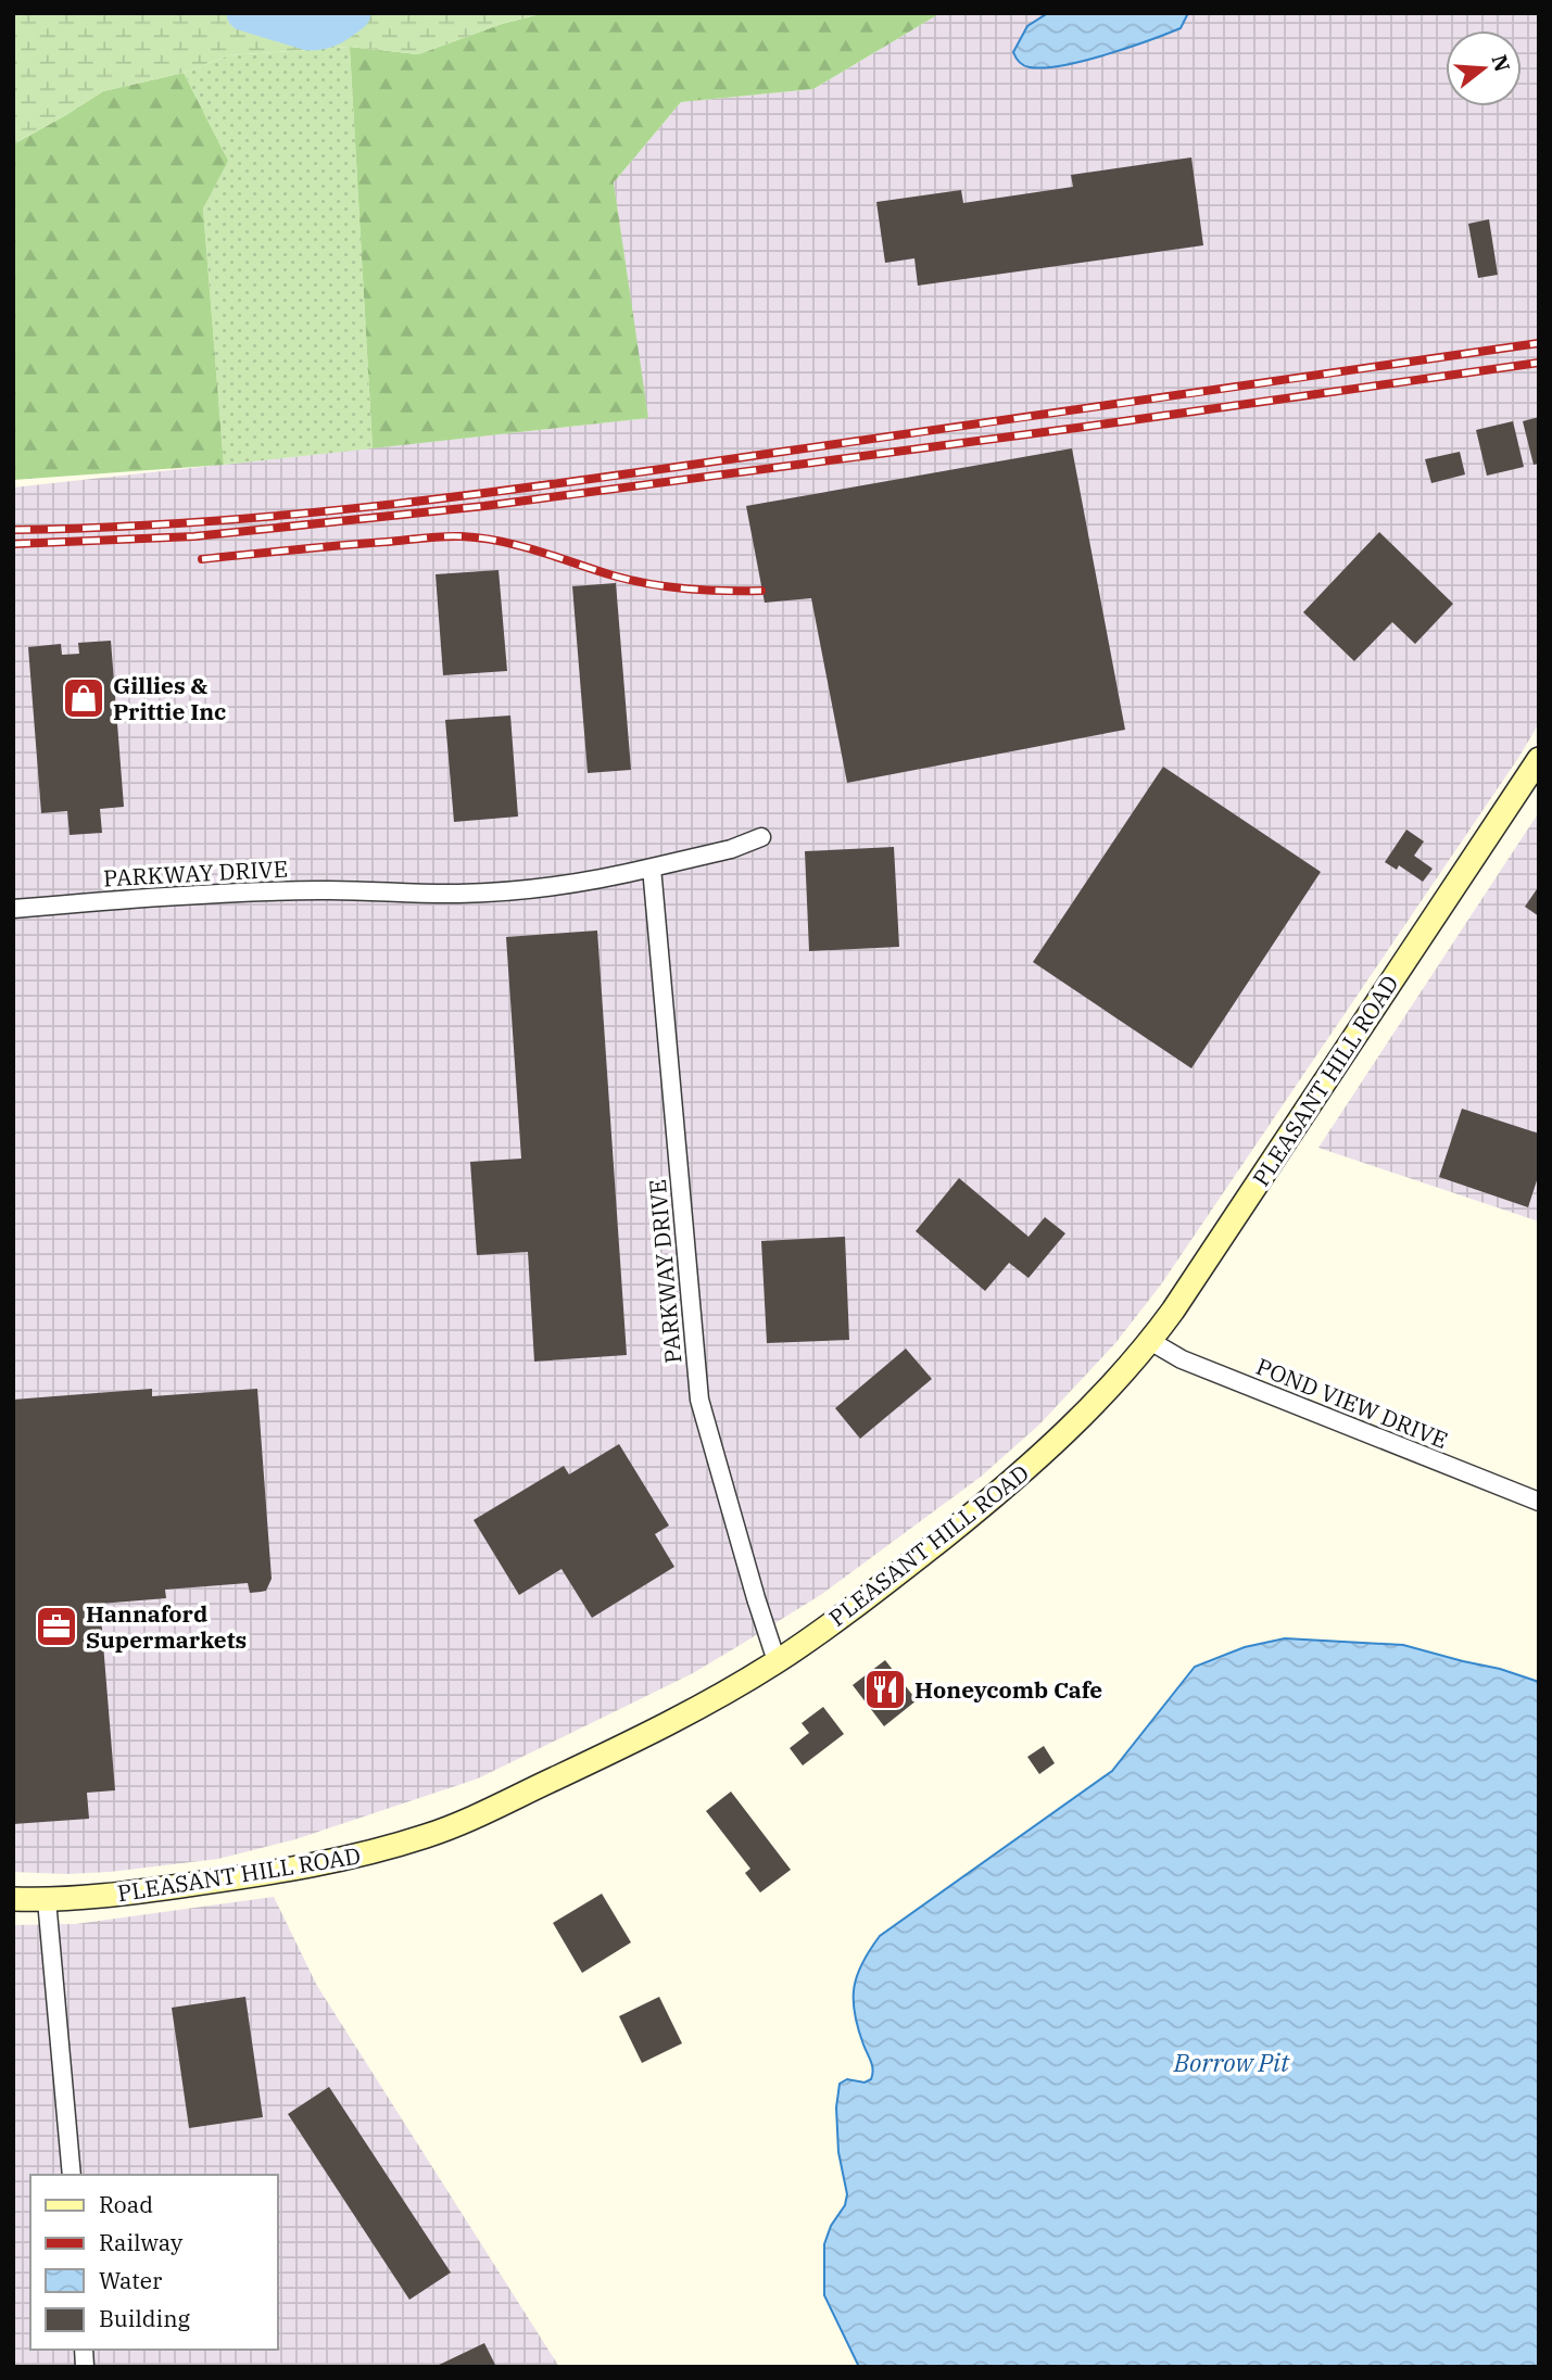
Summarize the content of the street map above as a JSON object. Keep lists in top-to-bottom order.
{
  "streets": {
    "street": ["PARKWAY DRIVE", "PLEASANT HILL ROAD", "POND VIEW DRIVE"]
  },
  "crossings": [
    ["PARKWAY DRIVE", "PLEASANT HILL ROAD"],
    ["PLEASANT HILL ROAD", "POND VIEW DRIVE"]
  ],
  "water": ["Borrow Pit"],
  "places": {
    "shop": ["Gillies & Prittie Inc"],
    "office": ["Hannaford Supermarkets"],
    "restaurant": ["Honeycomb Cafe"]
  },
  "legend": [
    "Road",
    "Railway",
    "Water",
    "Building"
  ],
  "north": "right"
}
